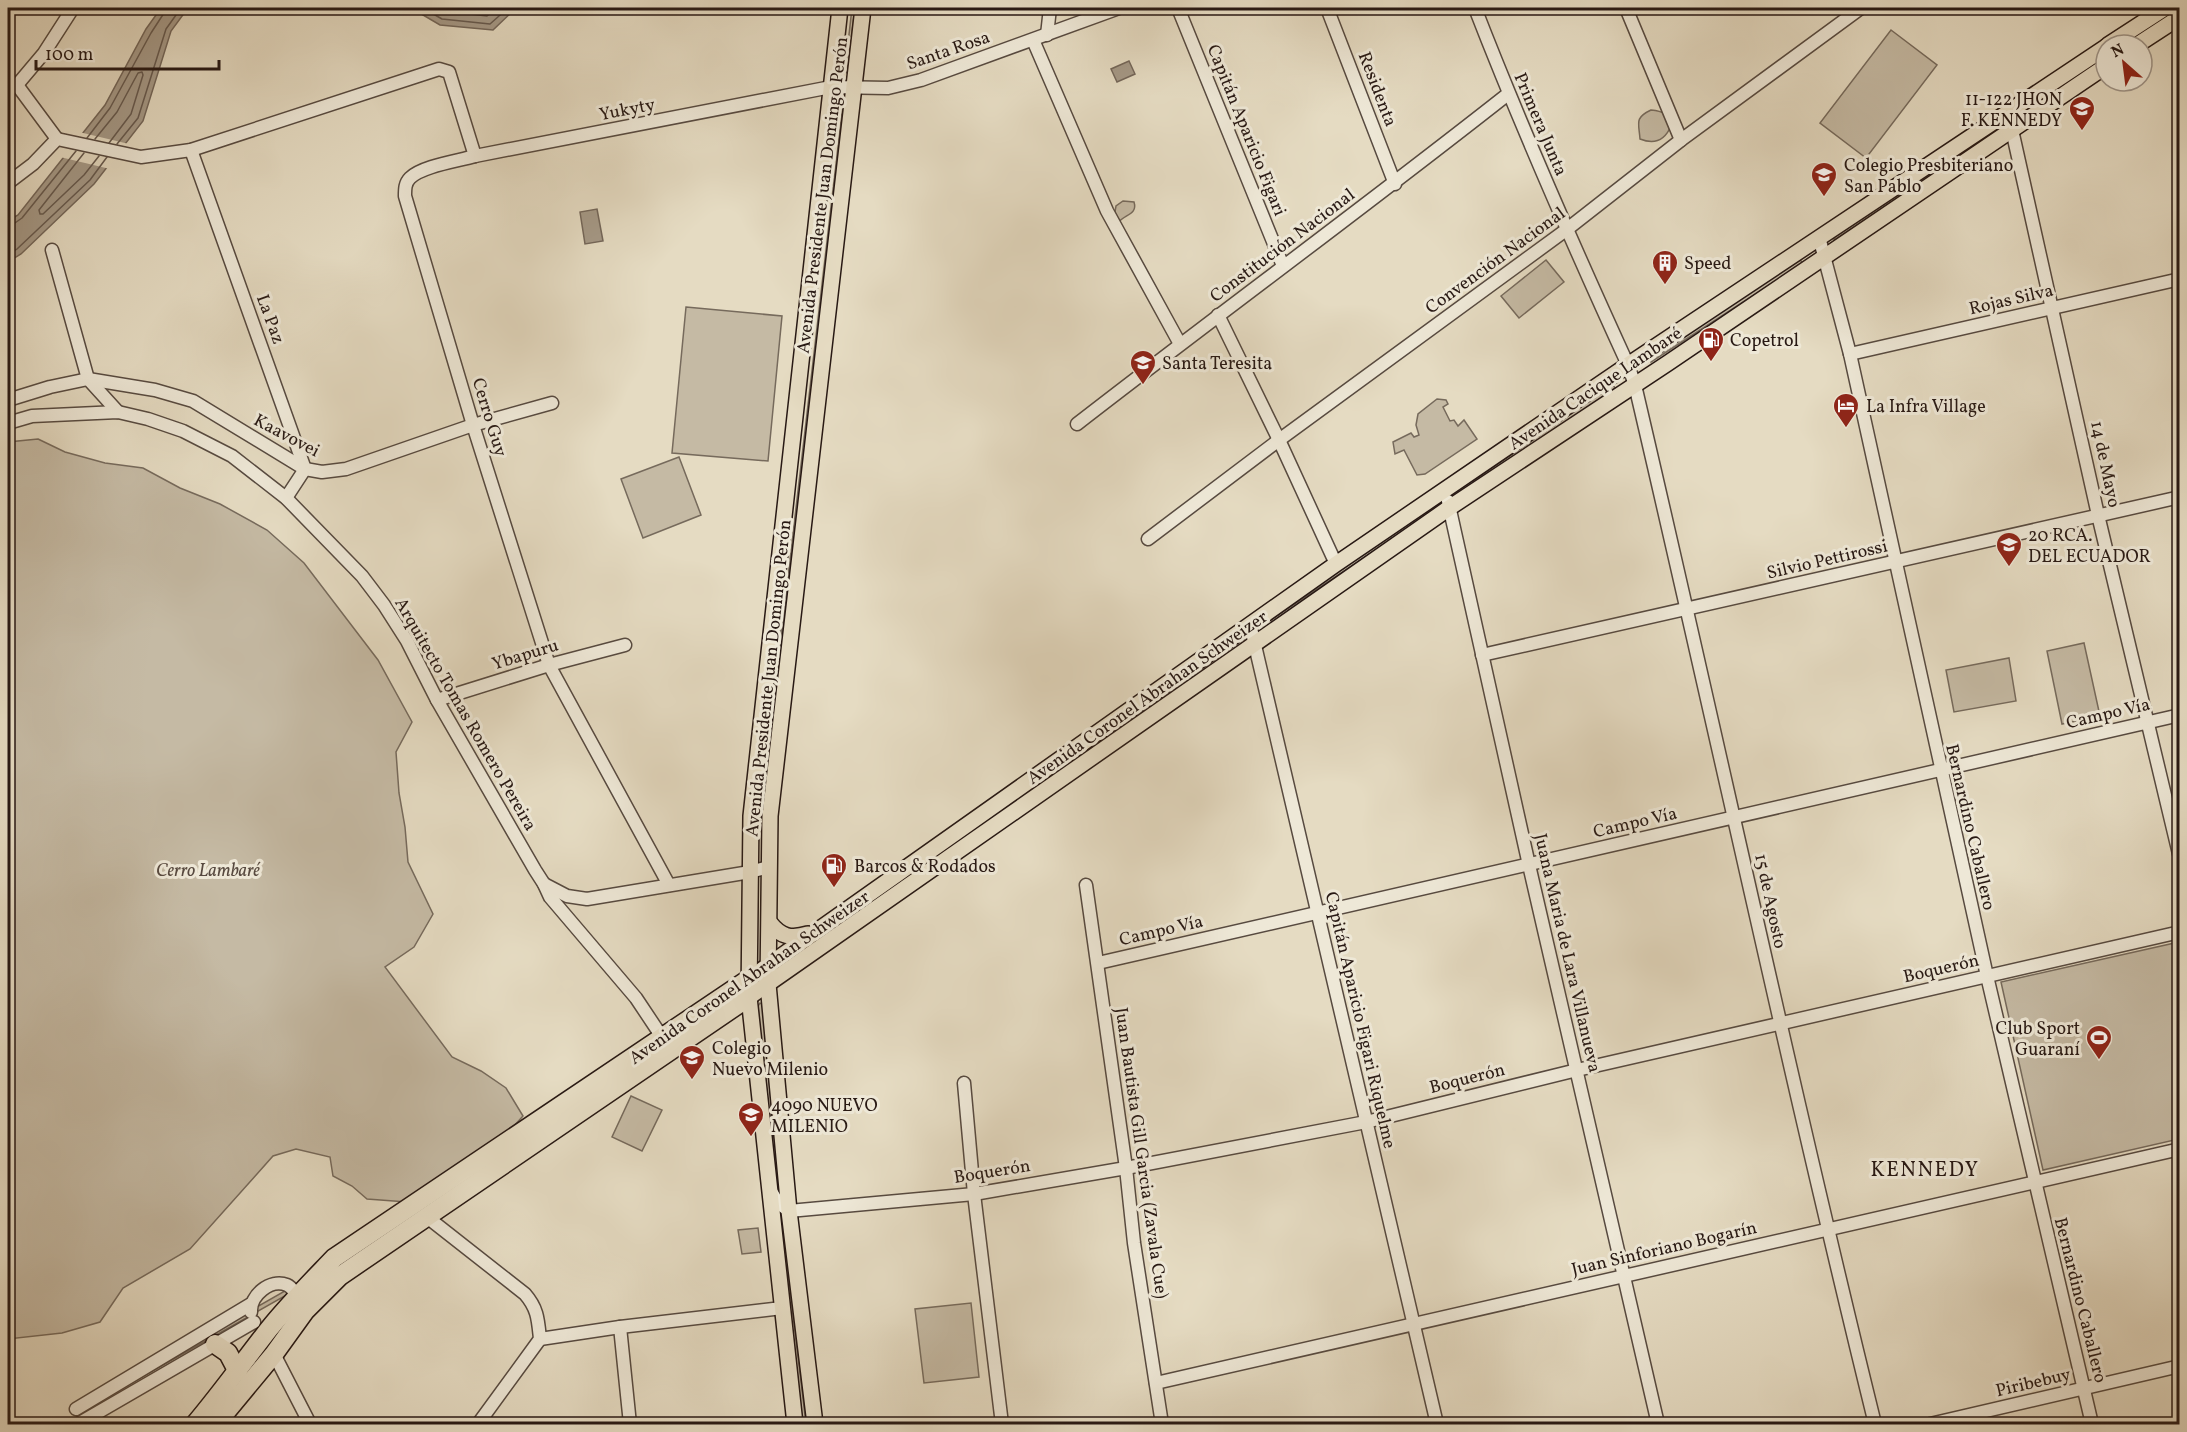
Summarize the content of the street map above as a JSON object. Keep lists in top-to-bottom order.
{
  "streets": {
    "highway": ["Avenida Coronel Abrahan Schweizer"],
    "main road": ["Avenida Presidente Juan Domingo Perón", "Avenida Cacique Lambaré"],
    "street": [
      "Santa Rosa",
      "Residenta",
      "Yukyty",
      "Primera Junta",
      "Capitán Aparicio Figari",
      "Constitución Nacional",
      "Convención Nacional",
      "Rojas Silva",
      "La Paz",
      "Cerro Guy",
      "Kaavovei",
      "14 de Mayo",
      "Silvio Pettirossi",
      "Ybapuru",
      "Campo Vía",
      "Arquitecto Tomas Romero Pereira",
      "Bernardino Caballero",
      "15 de Agosto",
      "Juana Maria de Lara Villanueva",
      "Boquerón",
      "Capitán Aparicio Figari Riquelme",
      "Juan Bautista Gill Garcia (Zavala Cue)",
      "Juan Sinforiano Bogarín",
      "Piribebuy"
    ]
  },
  "crossings": [
    ["Santa Rosa", "Yukyty"],
    ["Santa Rosa", "Avenida Presidente Juan Domingo Perón"],
    ["Residenta", "Constitución Nacional"],
    ["Yukyty", "Avenida Presidente Juan Domingo Perón"],
    ["Yukyty", "Cerro Guy"],
    ["Primera Junta", "Constitución Nacional"],
    ["Primera Junta", "Convención Nacional"],
    ["Primera Junta", "Avenida Cacique Lambaré"],
    ["Primera Junta", "15 de Agosto"],
    ["Capitán Aparicio Figari", "Constitución Nacional"],
    ["Avenida Presidente Juan Domingo Perón", "Avenida Coronel Abrahan Schweizer"],
    ["Avenida Presidente Juan Domingo Perón", "Boquerón"],
    ["Rojas Silva", "14 de Mayo"],
    ["Rojas Silva", "Bernardino Caballero"],
    ["La Paz", "Kaavovei"],
    ["Avenida Cacique Lambaré", "14 de Mayo"],
    ["Avenida Cacique Lambaré", "Avenida Coronel Abrahan Schweizer"],
    ["Avenida Cacique Lambaré", "Bernardino Caballero"],
    ["Avenida Cacique Lambaré", "15 de Agosto"],
    ["Avenida Cacique Lambaré", "Juana Maria de Lara Villanueva"],
    ["Avenida Cacique Lambaré", "Capitán Aparicio Figari Riquelme"],
    ["Cerro Guy", "Kaavovei"],
    ["Cerro Guy", "Ybapuru"],
    ["14 de Mayo", "Silvio Pettirossi"],
    ["14 de Mayo", "Campo Vía"],
    ["Silvio Pettirossi", "Bernardino Caballero"],
    ["Silvio Pettirossi", "15 de Agosto"],
    ["Silvio Pettirossi", "Juana Maria de Lara Villanueva"],
    ["Ybapuru", "Arquitecto Tomas Romero Pereira"],
    ["Avenida Coronel Abrahan Schweizer", "Arquitecto Tomas Romero Pereira"],
    ["Avenida Coronel Abrahan Schweizer", "Capitán Aparicio Figari Riquelme"],
    ["Campo Vía", "Bernardino Caballero"],
    ["Campo Vía", "15 de Agosto"],
    ["Campo Vía", "Juana Maria de Lara Villanueva"],
    ["Campo Vía", "Capitán Aparicio Figari Riquelme"],
    ["Campo Vía", "Juan Bautista Gill Garcia (Zavala Cue)"],
    ["Bernardino Caballero", "Boquerón"],
    ["Bernardino Caballero", "Juan Sinforiano Bogarín"],
    ["Bernardino Caballero", "Piribebuy"],
    ["15 de Agosto", "Boquerón"],
    ["15 de Agosto", "Juan Sinforiano Bogarín"],
    ["Juana Maria de Lara Villanueva", "Boquerón"],
    ["Juana Maria de Lara Villanueva", "Juan Sinforiano Bogarín"],
    ["Boquerón", "Capitán Aparicio Figari Riquelme"],
    ["Boquerón", "Juan Bautista Gill Garcia (Zavala Cue)"],
    ["Capitán Aparicio Figari Riquelme", "Juan Sinforiano Bogarín"],
    ["Juan Bautista Gill Garcia (Zavala Cue)", "Juan Sinforiano Bogarín"]
  ],
  "districts": ["KENNEDY"],
  "parks": ["Cerro Lambaré"],
  "places": {
    "school or university": [
      "11-122 JHON F. KENNEDY",
      "Colegio Presbiteriano San Pablo",
      "Santa Teresita",
      "20 RCA. DEL ECUADOR",
      "Colegio Nuevo Milenio",
      "4090 NUEVO MILENIO"
    ],
    "building": ["Speed"],
    "fuel station": ["Copetrol", "Barcos & Rodados"],
    "hotel": ["La Infra Village"],
    "sports": ["Club Sport Guaraní"]
  },
  "scale_bar": "100 m",
  "north": "top left"
}
